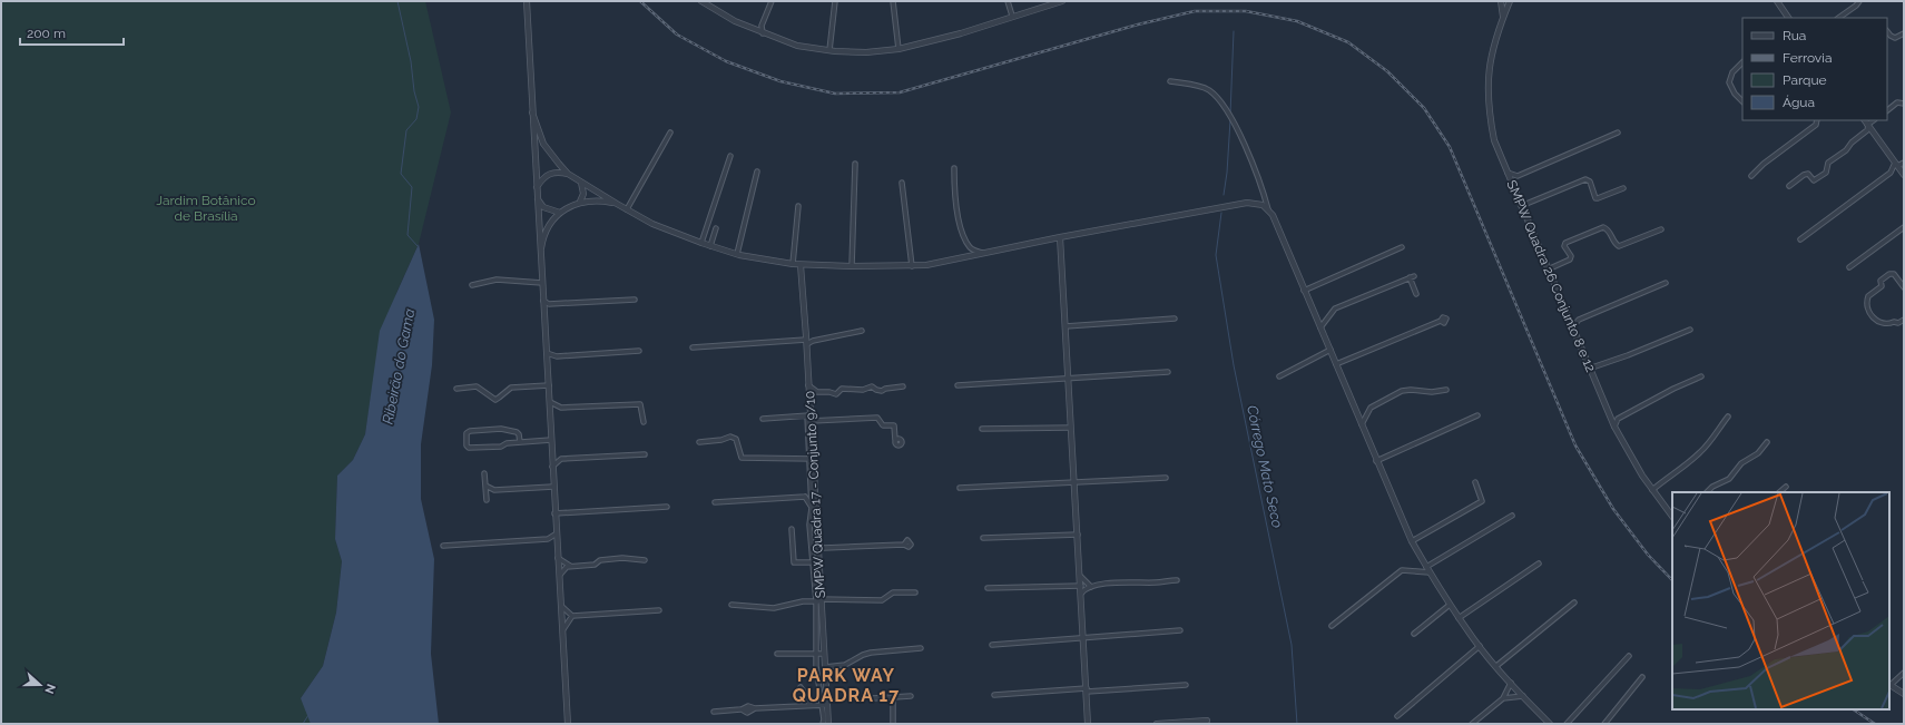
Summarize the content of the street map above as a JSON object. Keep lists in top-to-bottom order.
{
  "streets": {
    "street": ["SMPW Quadra 26 Conjunto 8 e 12", "SMPW Quadra 17 - Conjunto 9/10"]
  },
  "districts": ["PARK WAY QUADRA 17"],
  "water": ["Ribeirão do Gama", "Córrego Mato Seco"],
  "parks": ["Jardim Botânico de Brasília"],
  "legend": [
    "Rua",
    "Ferrovia",
    "Parque",
    "Água"
  ],
  "scale_bar": "200 m",
  "north": "right"
}
